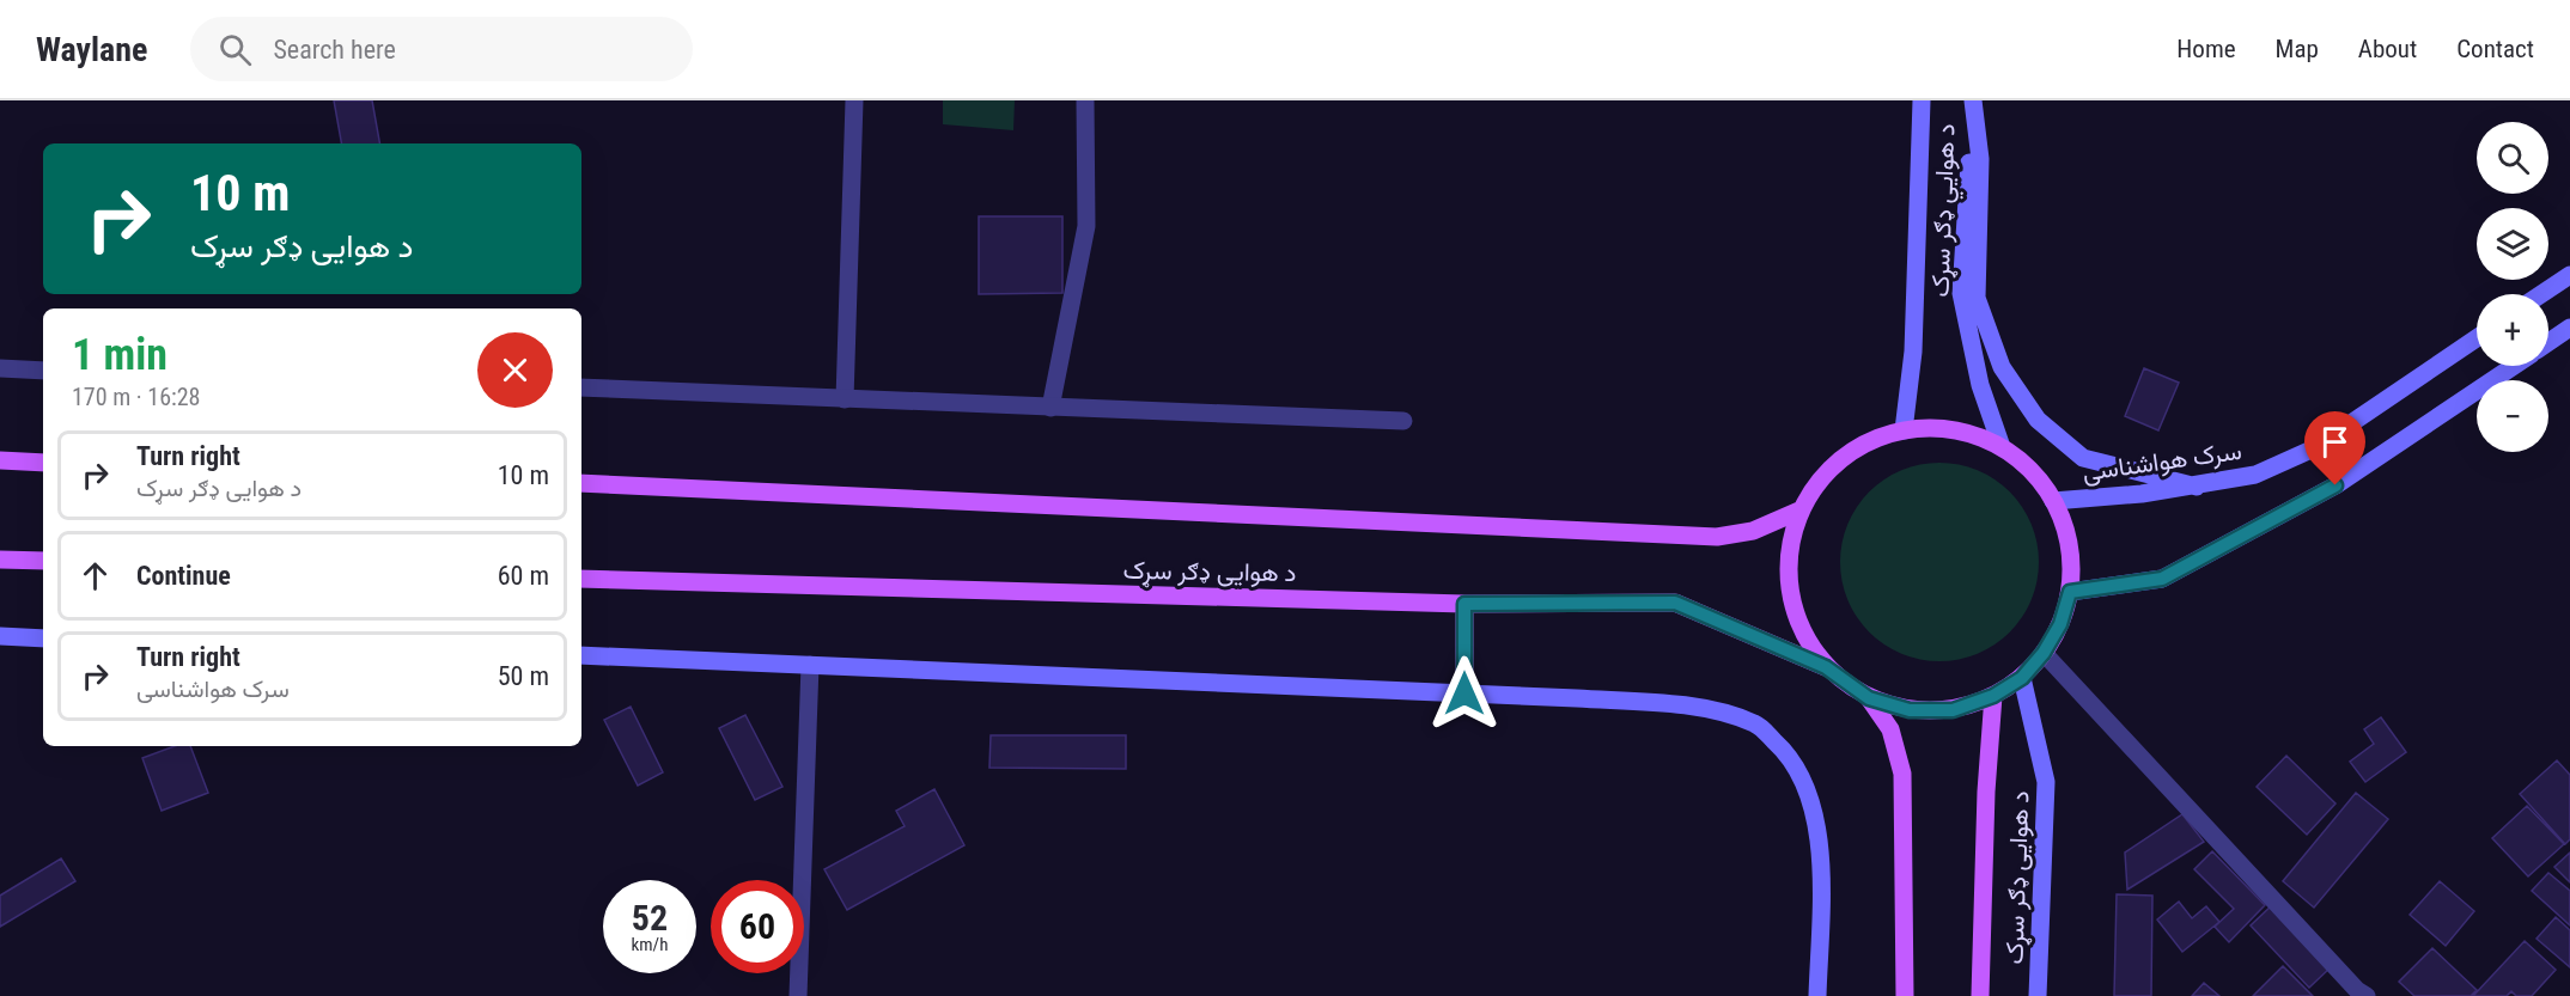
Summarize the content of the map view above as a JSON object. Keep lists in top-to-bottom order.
{
  "streets": {
    "main road": ["د هوايي ډګر سړک", "سرک هواشناسی", "د هوایی ډګر سړک"]
  },
  "page": {
    "header": "Waylane",
    "search": "Search here",
    "nav": [
      "Home",
      "Map",
      "About",
      "Contact"
    ],
    "map_buttons": ["+", "−"],
    "turn": ["10 m", "د هوایی ډګر سړک"],
    "heading": ["1 min", "170 m · 16:28"],
    "list": [
      {
        "name": "Turn right",
        "note": "د هوایی ډګر سړک",
        "value": "10 m"
      },
      {
        "name": "Continue",
        "value": "60 m"
      },
      {
        "name": "Turn right",
        "note": "سرک هواشناسی",
        "value": "50 m"
      }
    ],
    "speed": "52 km/h",
    "limit": "60"
  }
}
